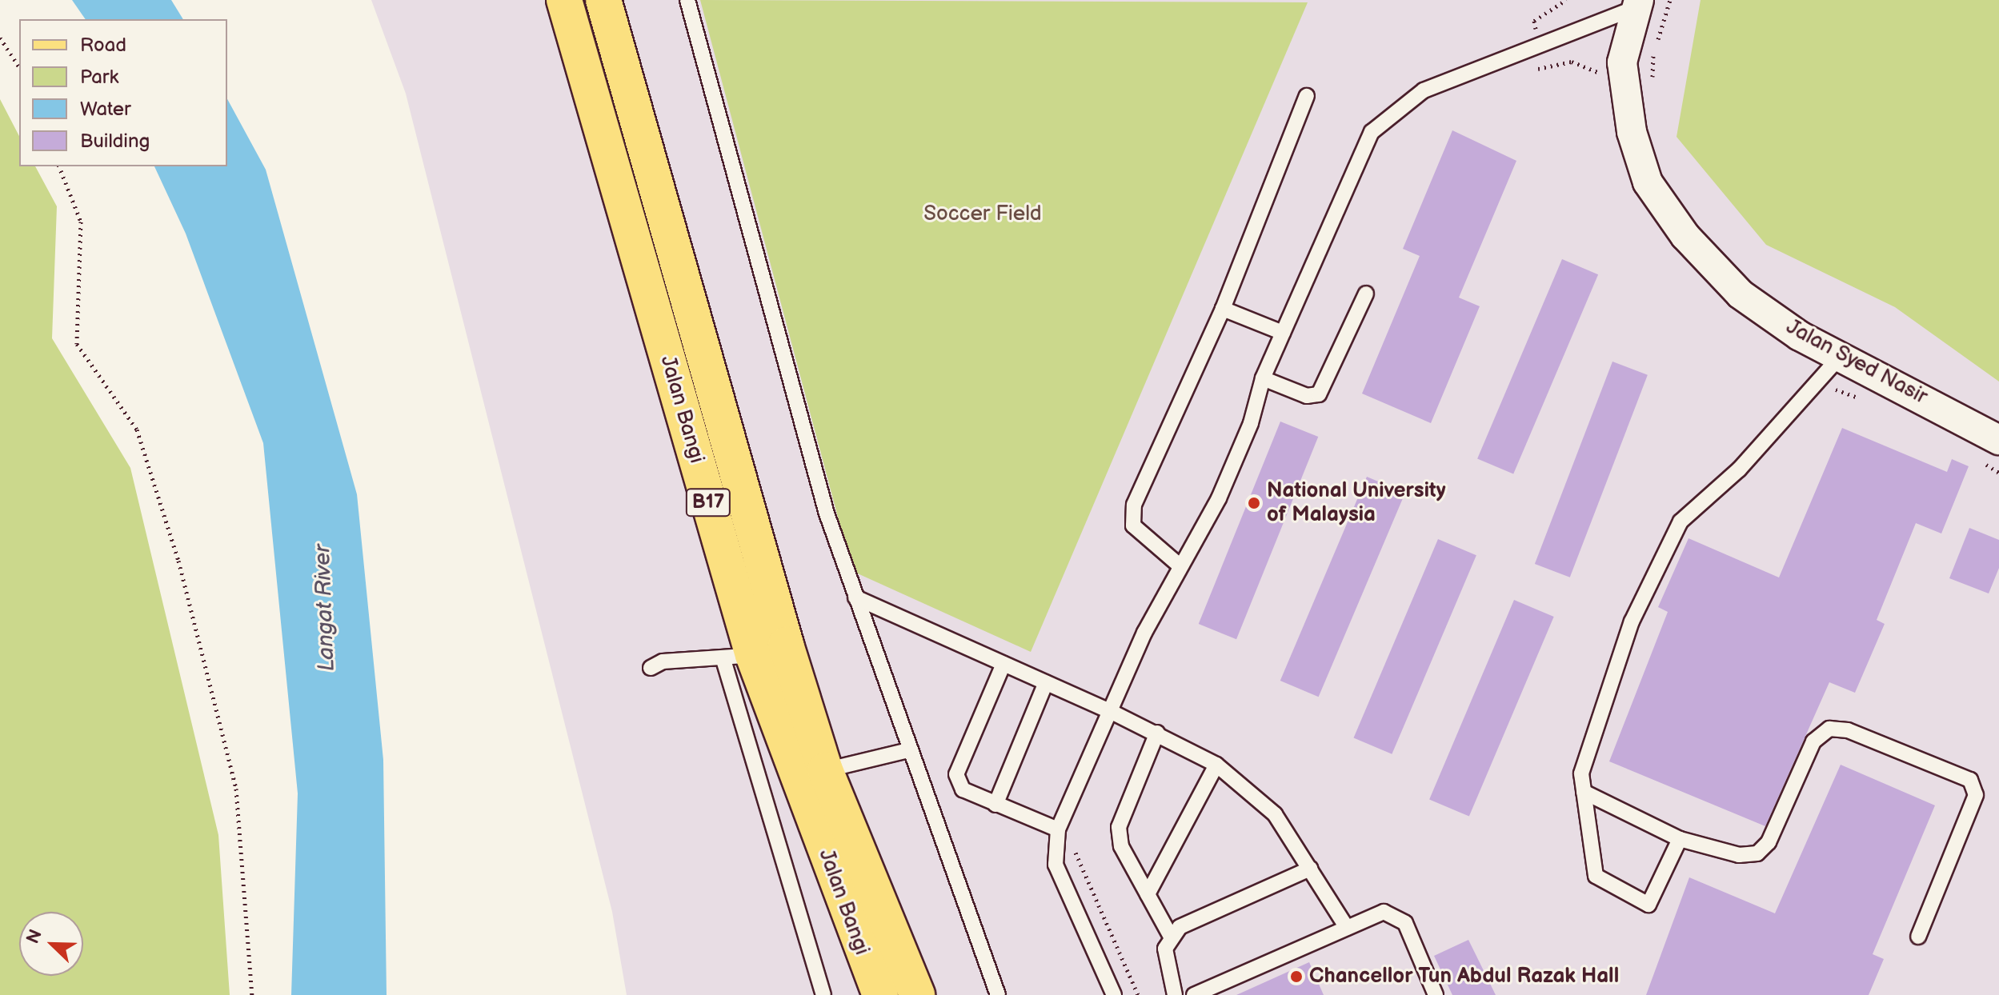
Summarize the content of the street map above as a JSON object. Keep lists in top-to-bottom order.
{
  "streets": {
    "main road": ["Jalan Bangi", "B17"],
    "street": ["Jalan Syed Nasir"]
  },
  "water": ["Langat River"],
  "parks": ["Soccer Field"],
  "places": ["National University of Malaysia", "Chancellor Tun Abdul Razak Hall"],
  "legend": [
    "Road",
    "Park",
    "Water",
    "Building"
  ],
  "north": "top left"
}
